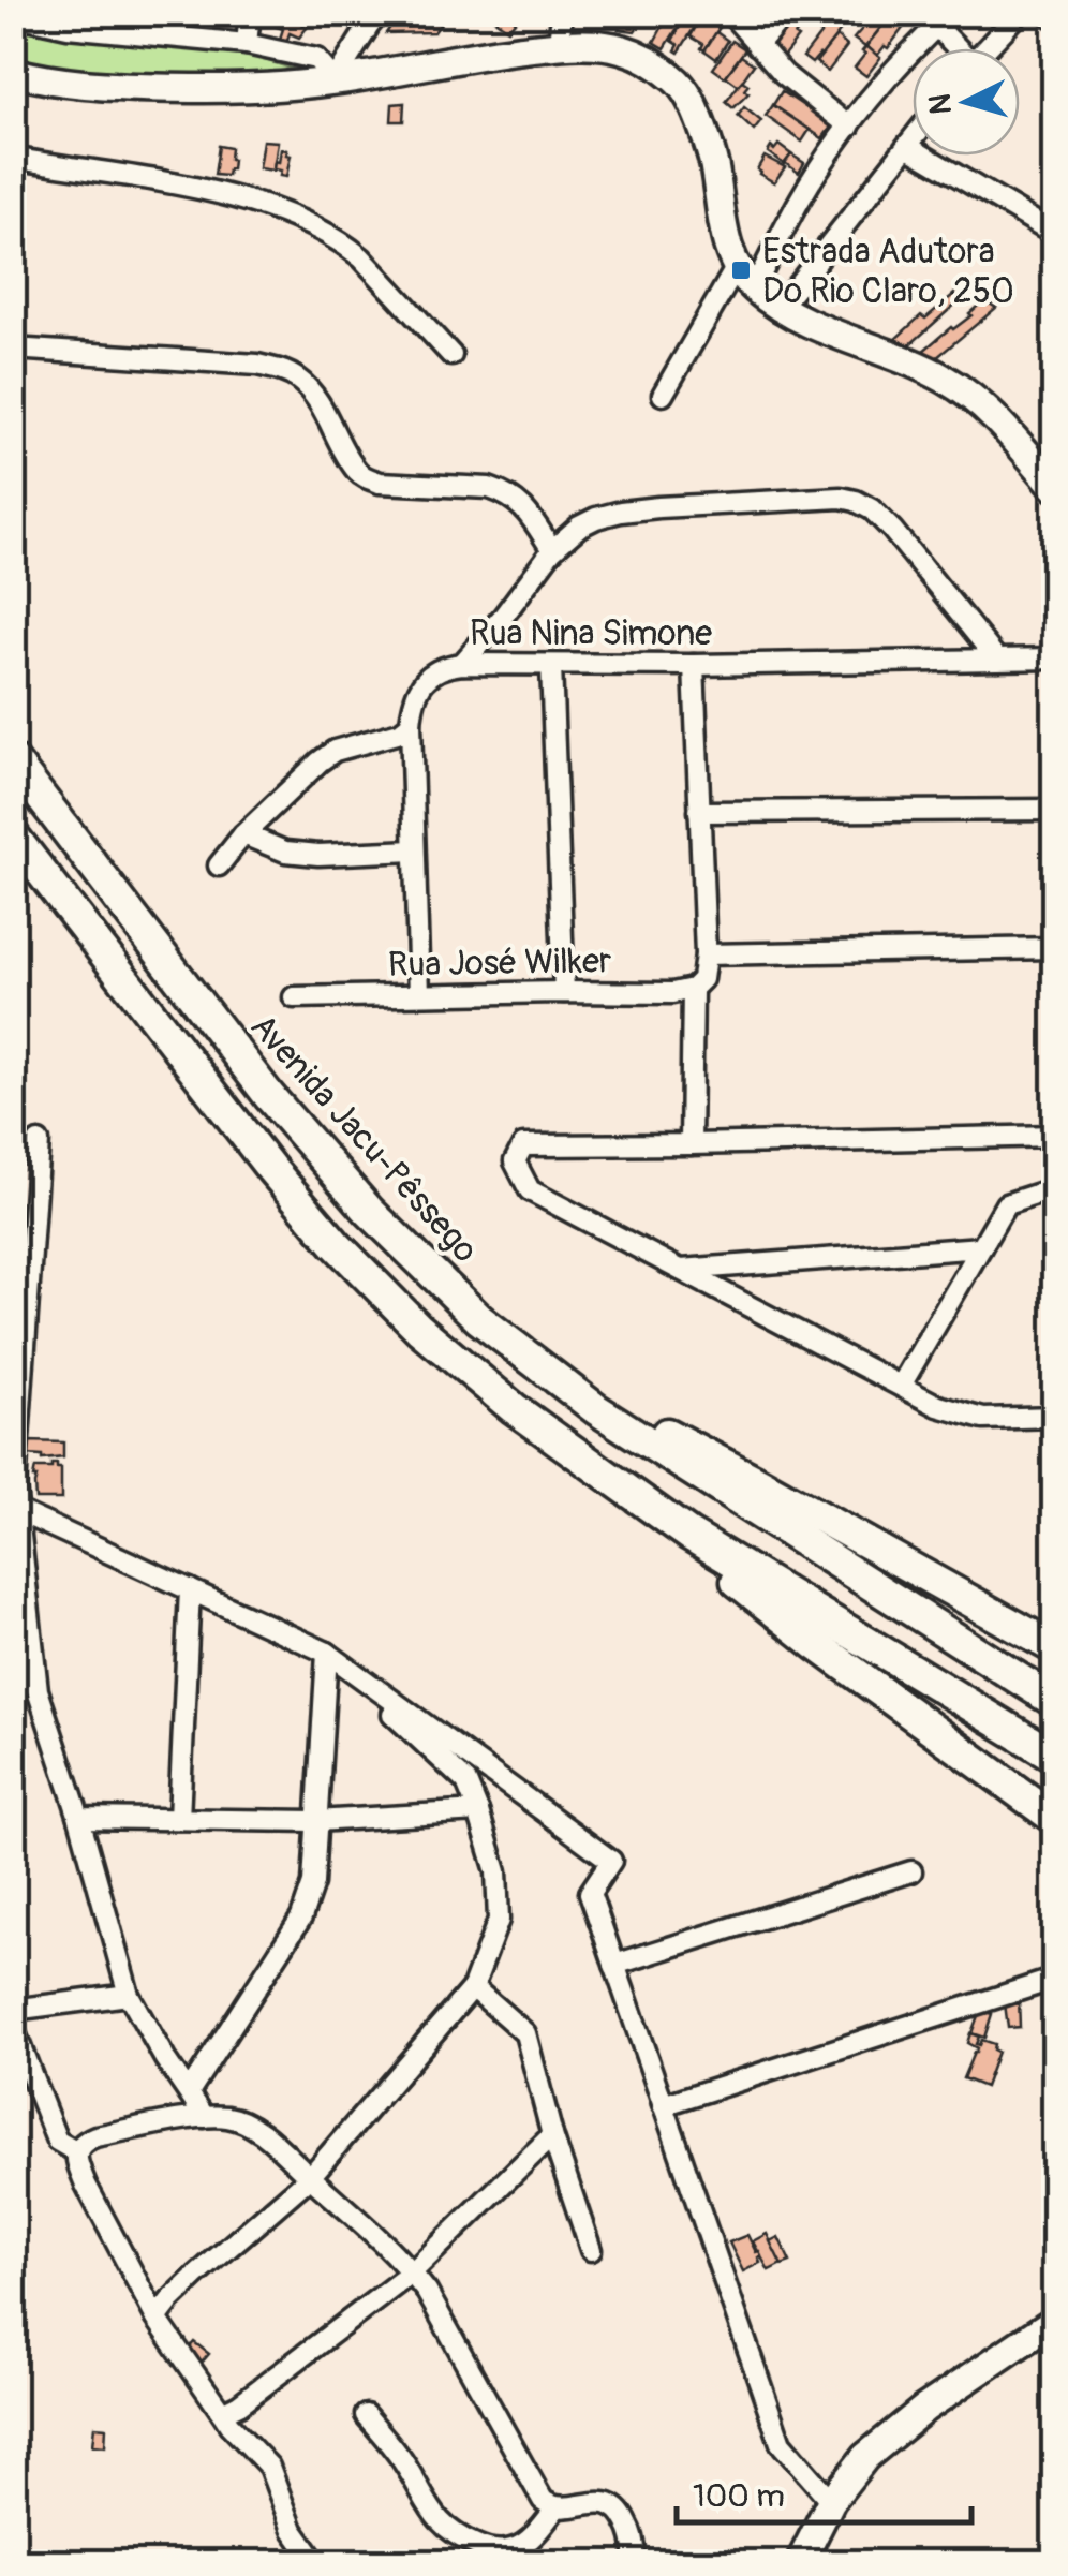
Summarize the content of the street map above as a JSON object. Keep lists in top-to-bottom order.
{
  "streets": {
    "highway": ["Avenida Jacu-Pêssego"],
    "street": ["Rua Nina Simone", "Rua José Wilker"]
  },
  "places": {
    "transit": ["Estrada Adutora Do Rio Claro, 250"]
  },
  "scale_bar": "100 m",
  "north": "left"
}
